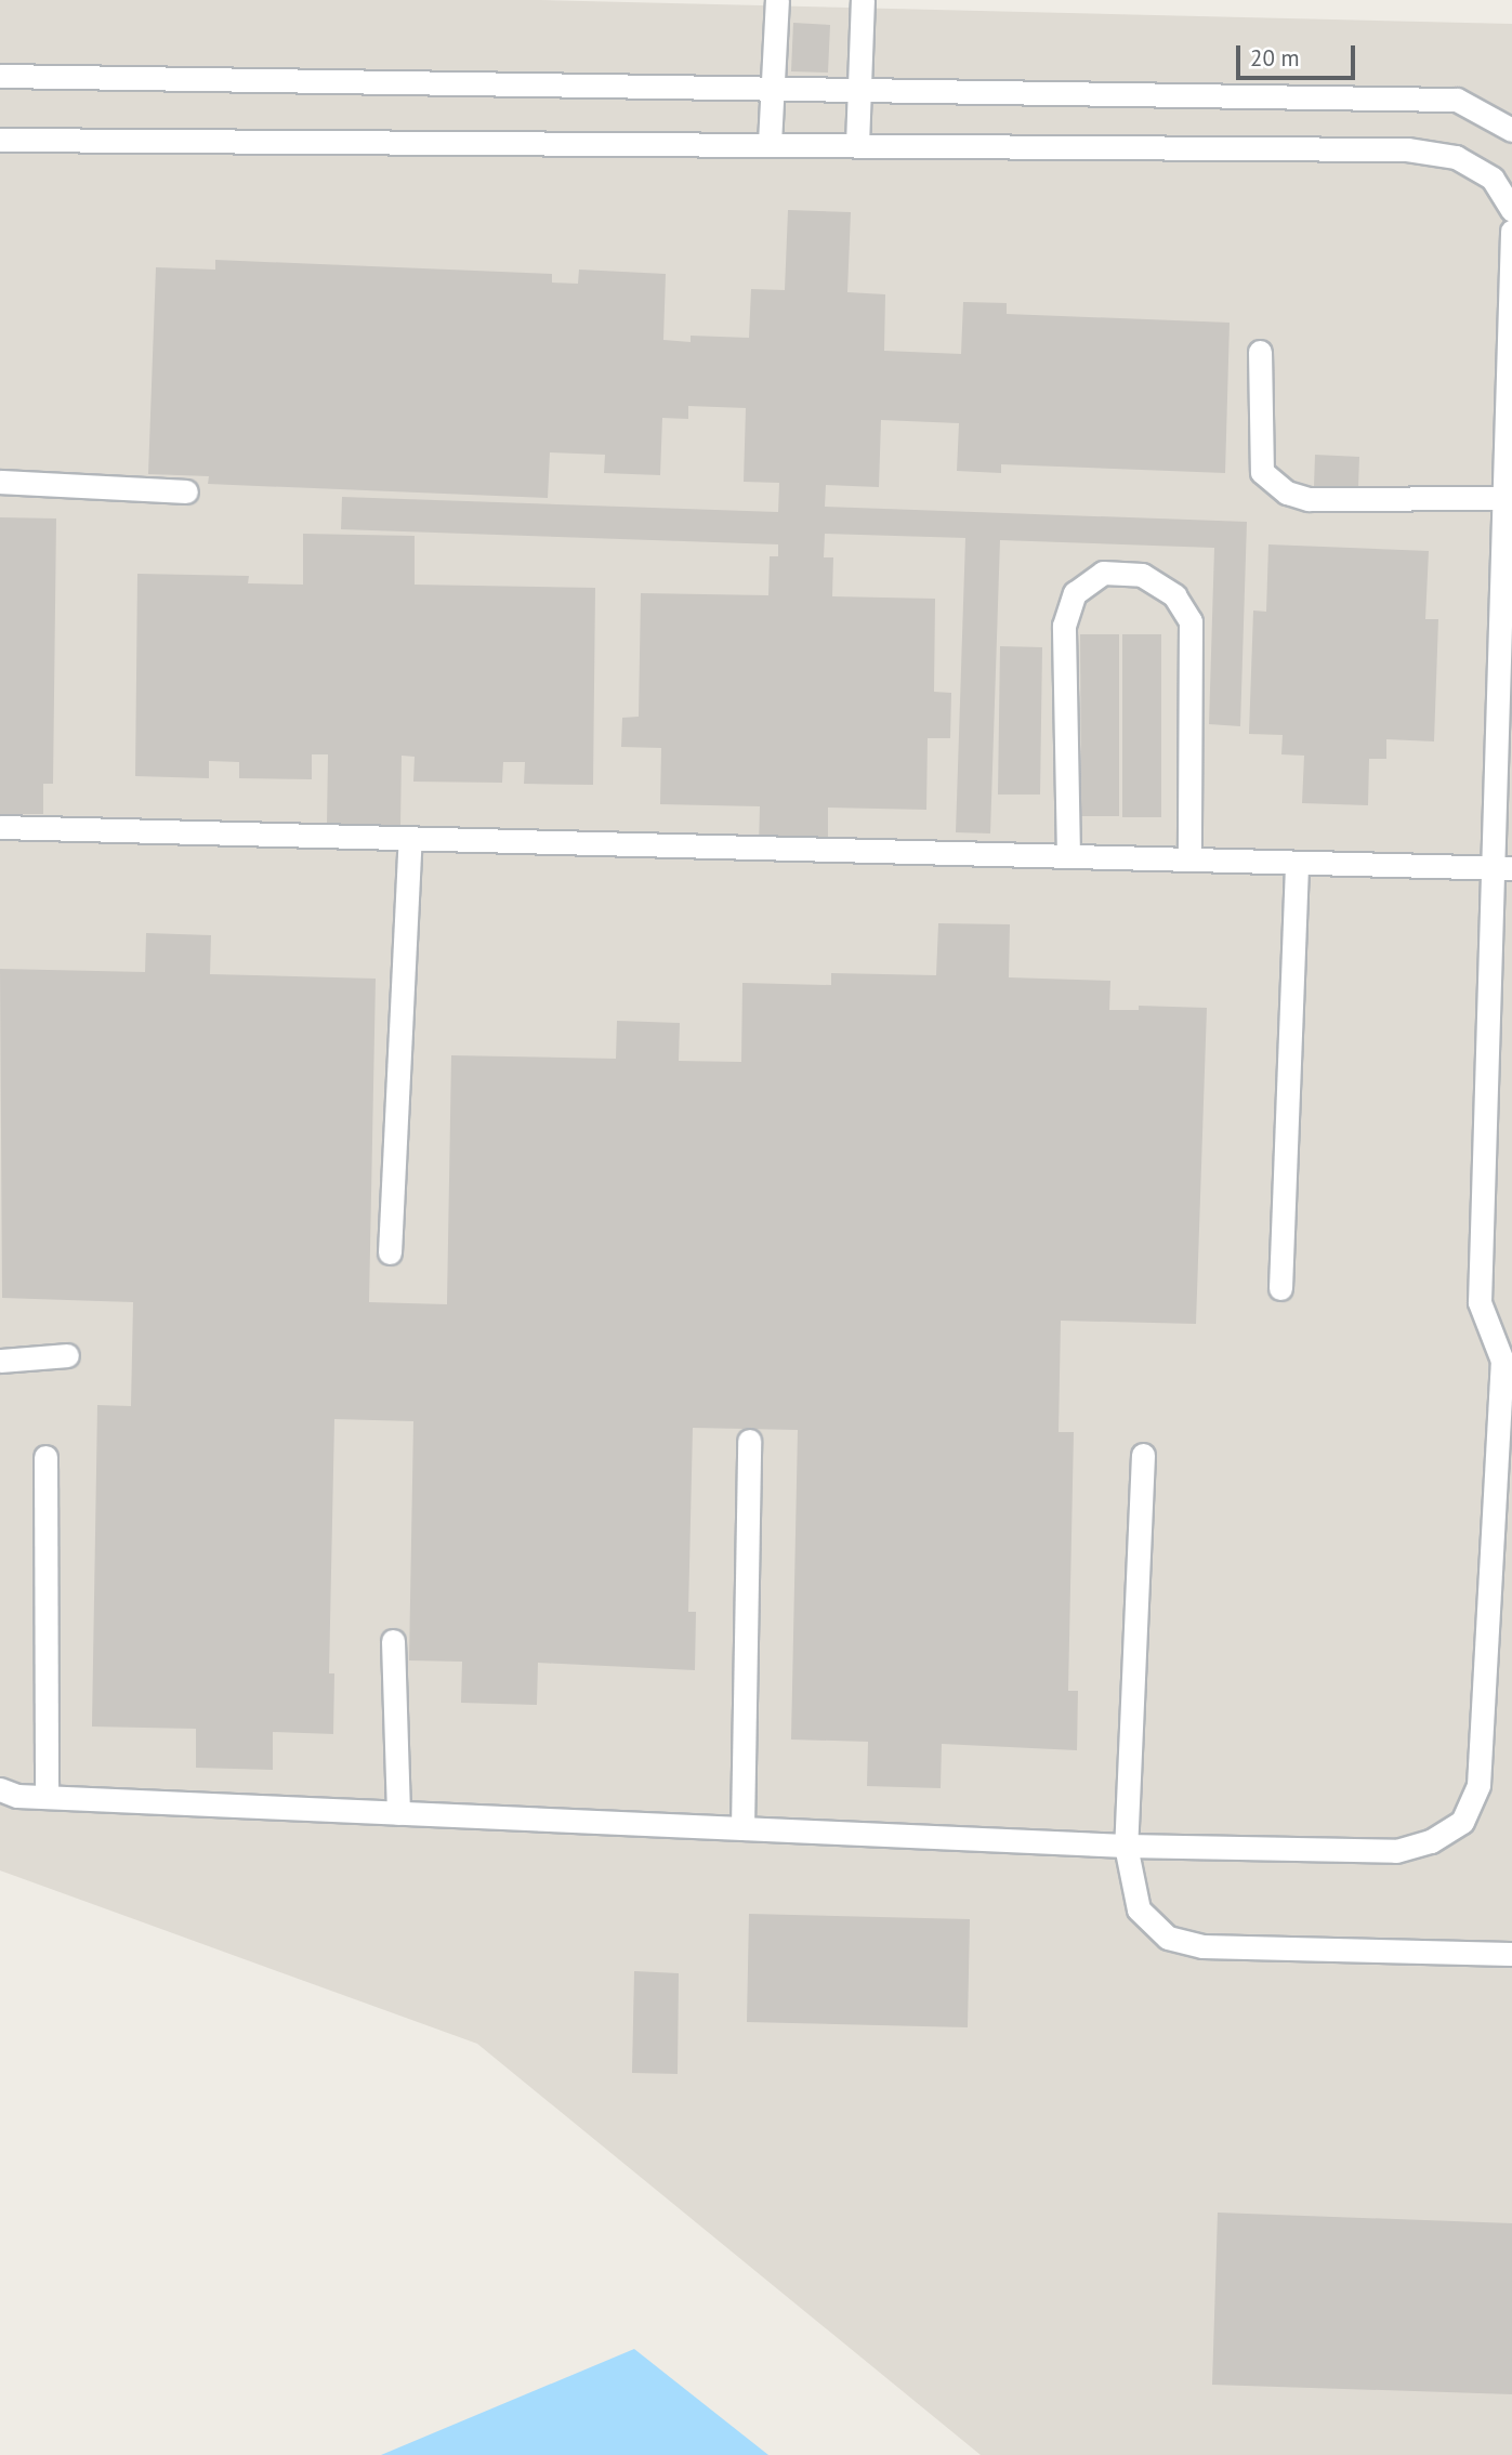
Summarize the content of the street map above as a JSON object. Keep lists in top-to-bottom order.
{
  "scale_bar": "20 m"
}
